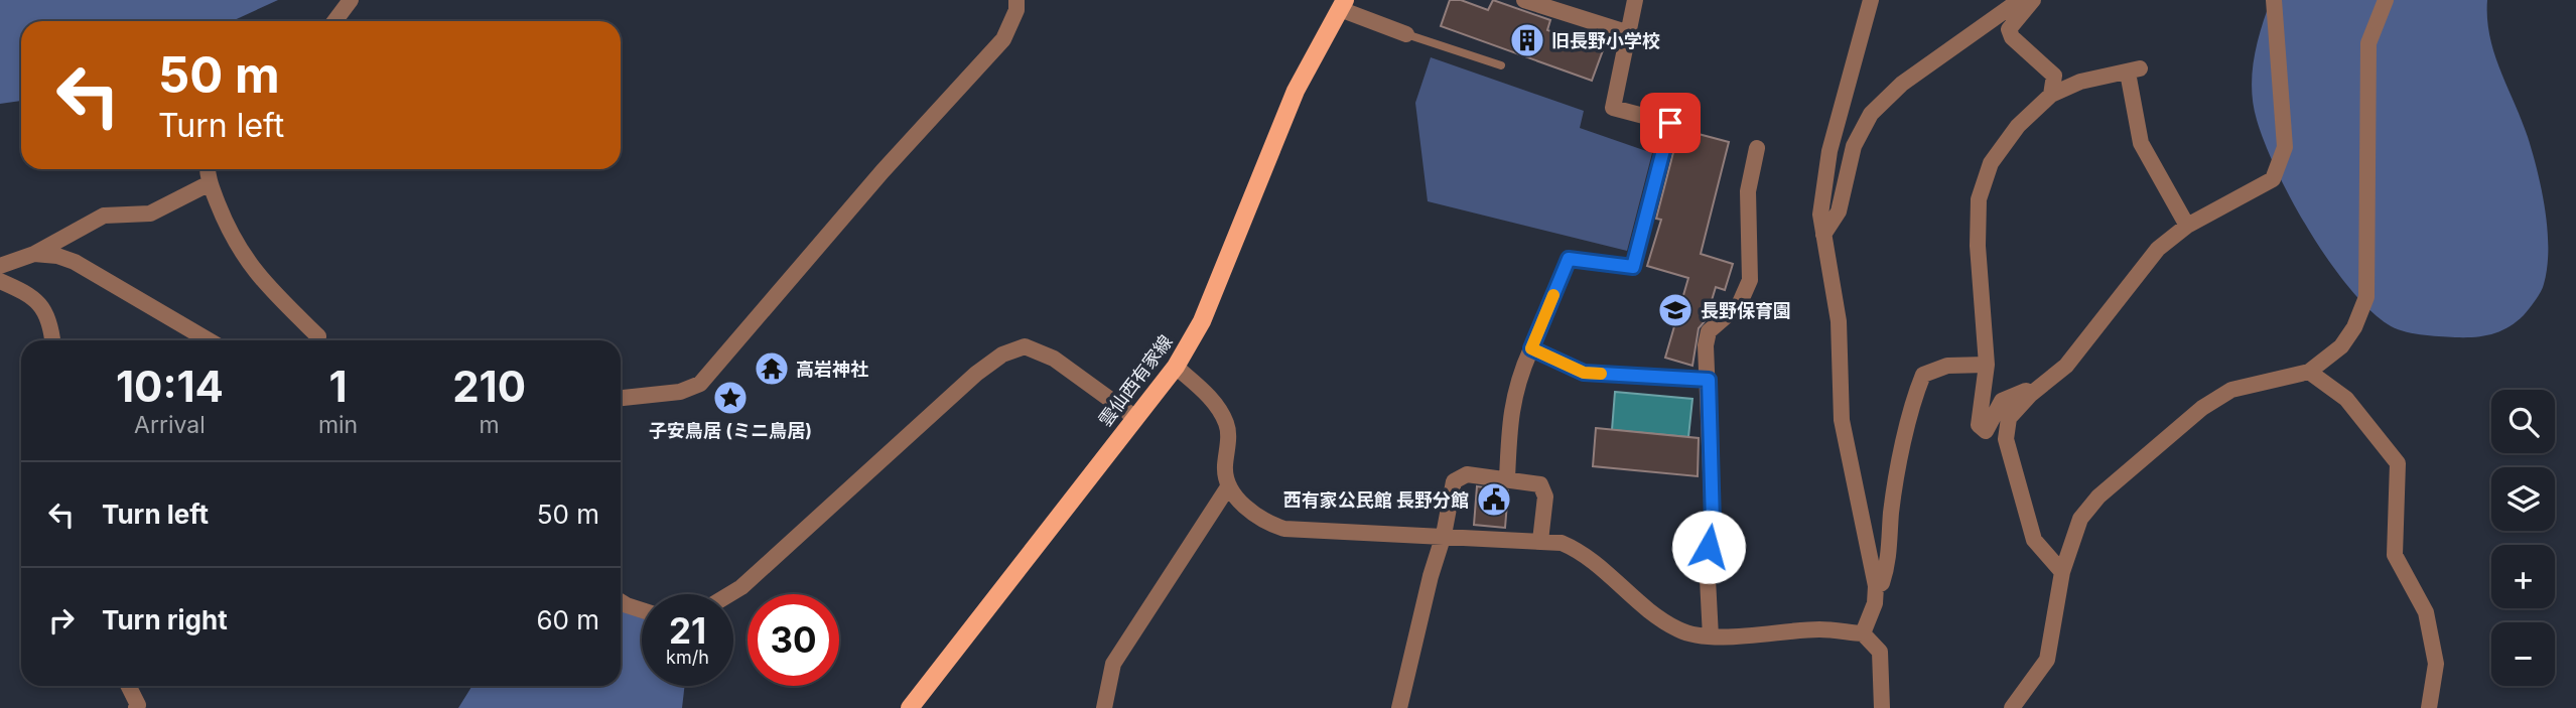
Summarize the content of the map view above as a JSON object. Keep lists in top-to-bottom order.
{
  "streets": {
    "main road": ["雲仙西有家線"]
  },
  "places": {
    "building": ["旧長野小学校"],
    "school or university": ["長野保育園"],
    "temple": ["高岩神社"],
    "place": ["子安鳥居 (ミニ鳥居)"],
    "public building": ["西有家公民館 長野分館"]
  },
  "page": {
    "turn": ["50 m", "Turn left"],
    "eta": [
      "10:14",
      "Arrival",
      "1",
      "min",
      "210",
      "m"
    ],
    "map_buttons": ["+", "−"],
    "list": [
      {
        "name": "Turn left",
        "value": "50 m"
      },
      {
        "name": "Turn right",
        "value": "60 m"
      }
    ],
    "speed": "21 km/h",
    "limit": "30"
  }
}
